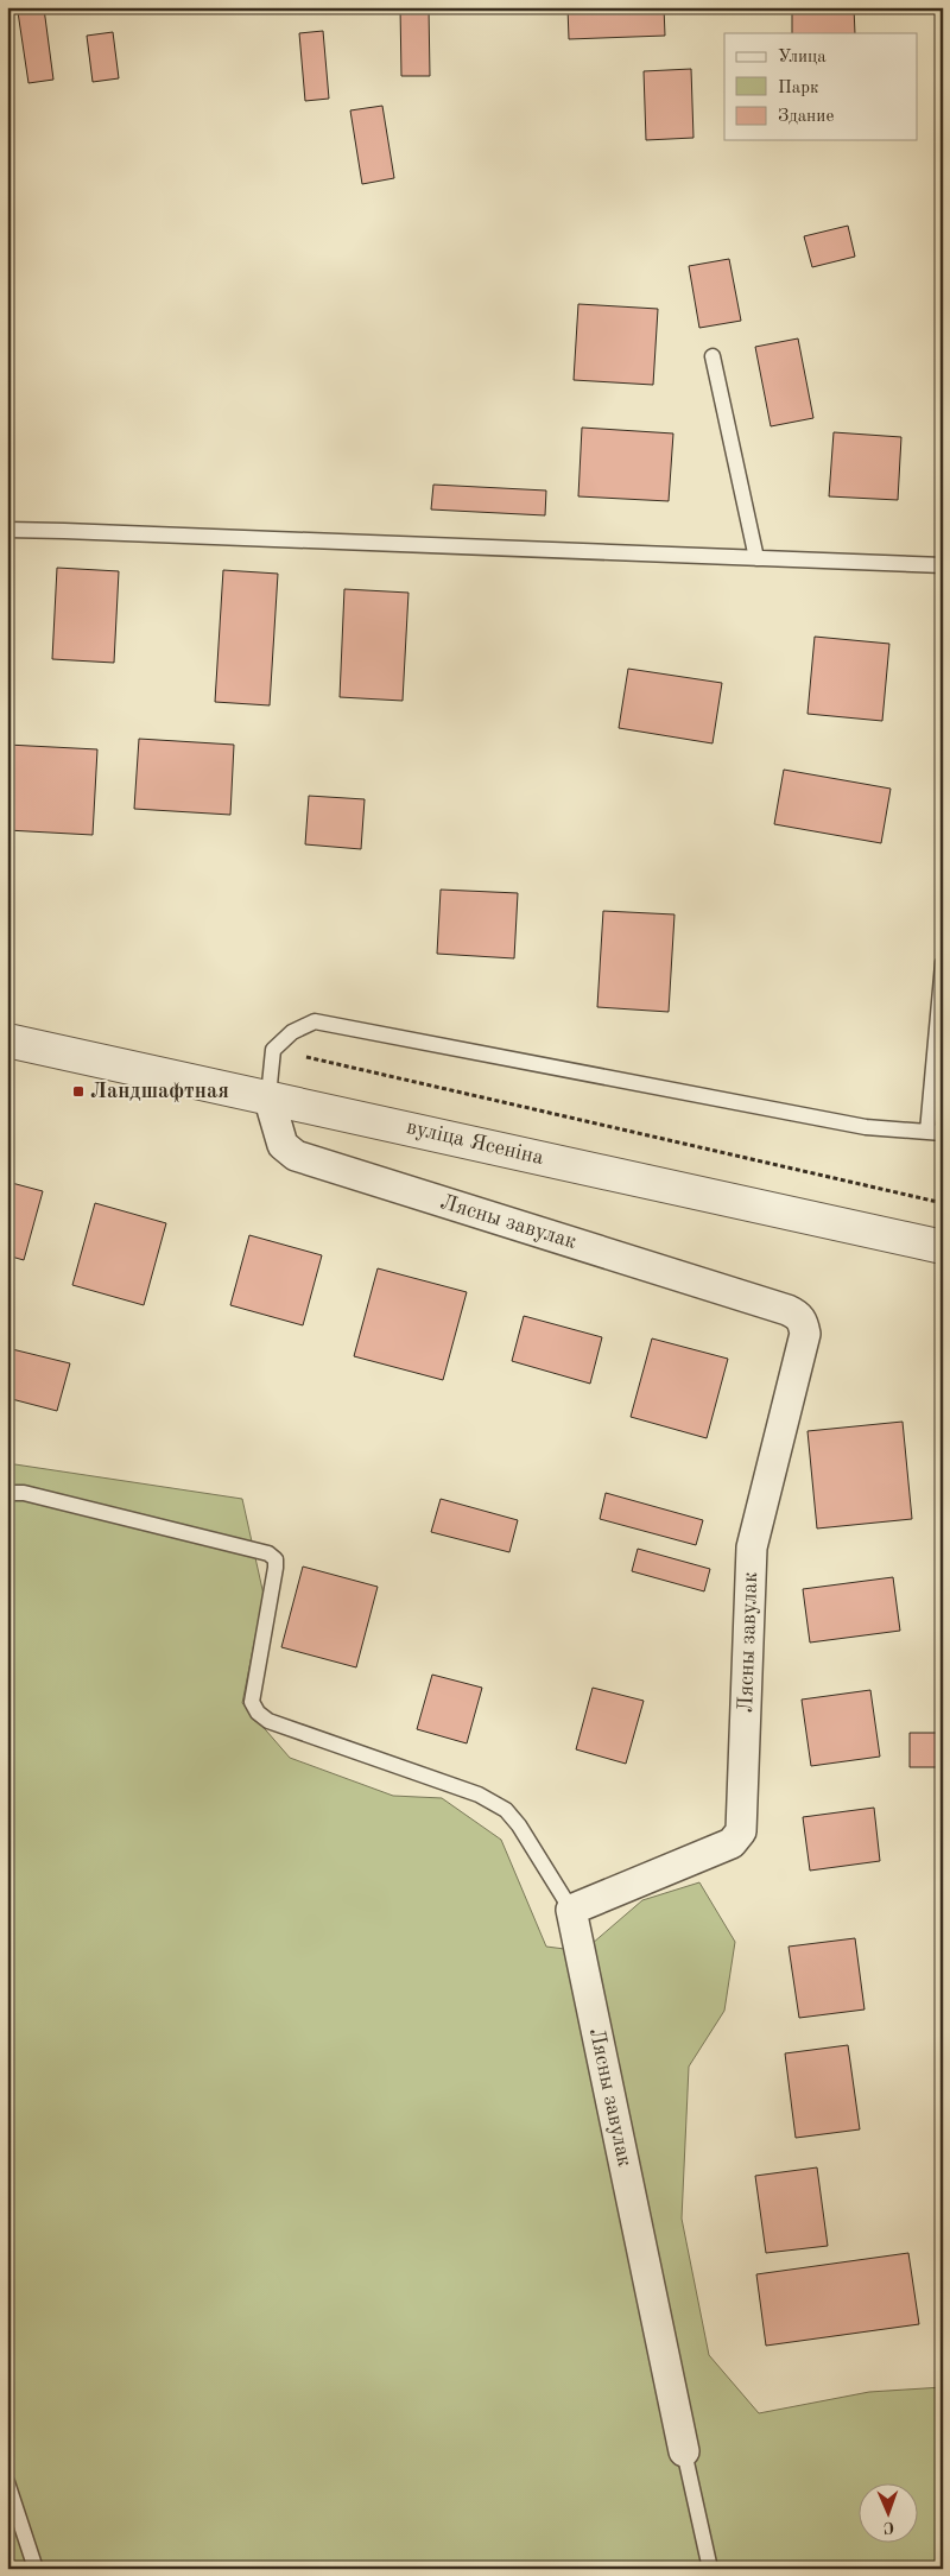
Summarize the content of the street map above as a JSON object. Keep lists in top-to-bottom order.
{
  "streets": {
    "street": ["вуліца Ясеніна", "Лясны завулак"]
  },
  "crossings": [
    ["вуліца Ясеніна", "Лясны завулак"]
  ],
  "places": {
    "transit": ["Ландшафтная"]
  },
  "legend": ["Улица", "Парк", "Здание"],
  "north": "bottom"
}
